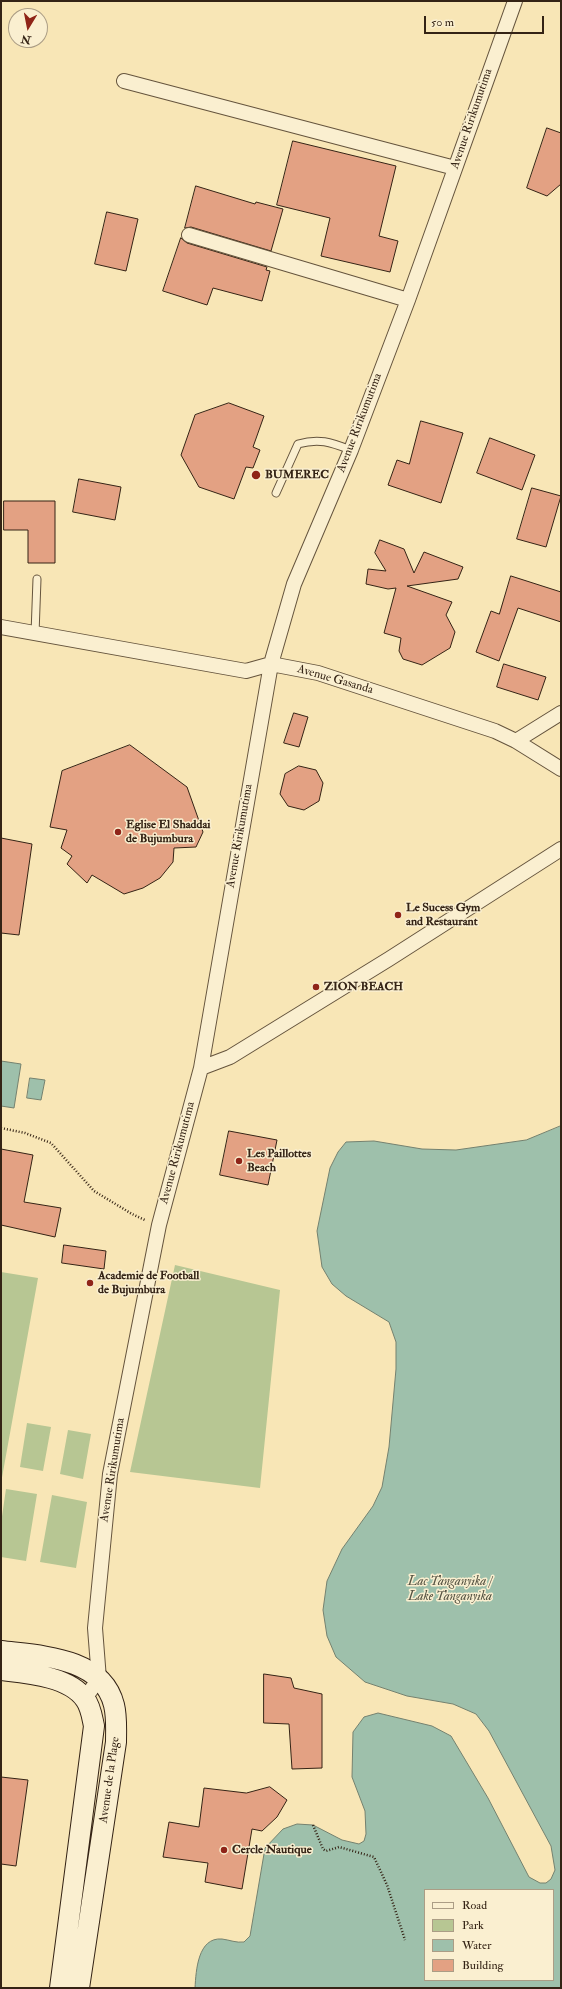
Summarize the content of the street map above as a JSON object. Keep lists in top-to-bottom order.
{
  "streets": {
    "main road": ["Avenue de la Plage"],
    "street": ["Avenue Ririkumutima", "Avenue Gasanda"]
  },
  "crossings": [
    ["Avenue Ririkumutima", "Avenue Gasanda"],
    ["Avenue Ririkumutima", "Avenue de la Plage"]
  ],
  "water": ["Lac Tanganyika / Lake Tanganyika"],
  "places": [
    "BUMEREC",
    "Eglise El Shaddai de Bujumbura",
    "Le Sucess Gym and Restaurant",
    "ZION BEACH",
    "Les Paillottes Beach",
    "Academie de Football de Bujumbura",
    "Cercle Nautique"
  ],
  "legend": [
    "Road",
    "Park",
    "Water",
    "Building"
  ],
  "scale_bar": "50 m",
  "north": "bottom"
}
